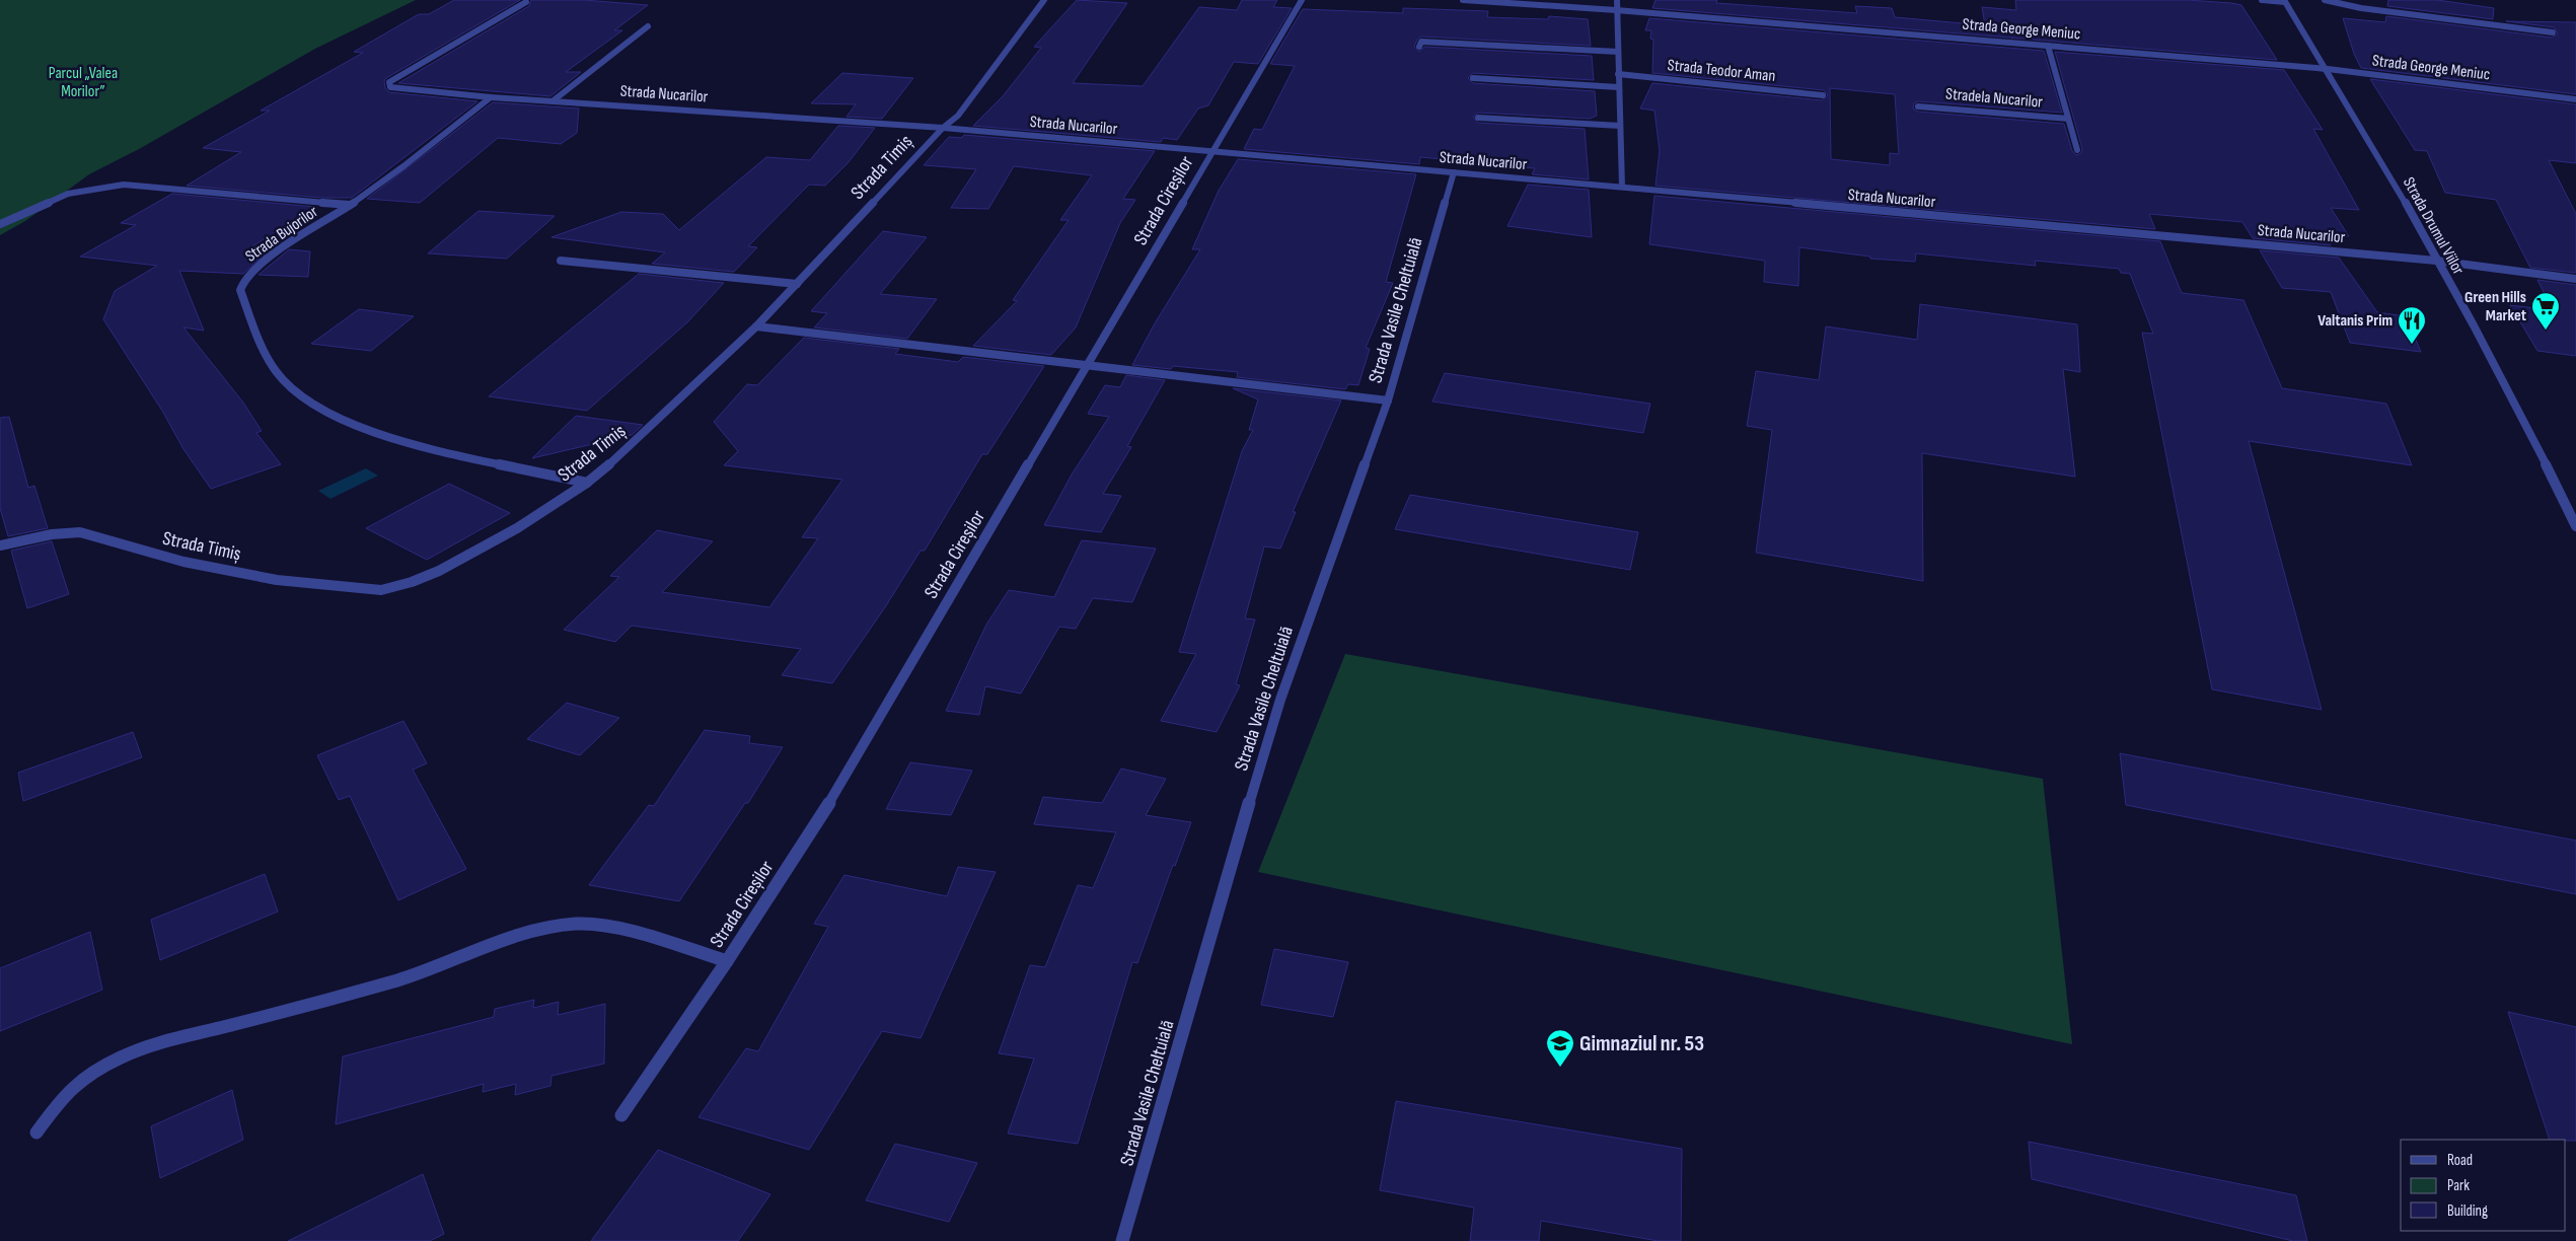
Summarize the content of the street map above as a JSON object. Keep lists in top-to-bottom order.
{
  "streets": {
    "street": [
      "Strada George Meniuc",
      "Strada Teodor Aman",
      "Strada Nucarilor",
      "Stradela Nucarilor",
      "Strada Timiș",
      "Strada Cireșilor",
      "Strada Drumul Viilor",
      "Strada Bujorilor",
      "Strada Vasile Cheltuială"
    ]
  },
  "crossings": [
    ["Strada George Meniuc", "Stradela Nucarilor"],
    ["Strada George Meniuc", "Strada Drumul Viilor"],
    ["Strada Nucarilor", "Strada Timiș"],
    ["Strada Nucarilor", "Strada Cireșilor"],
    ["Strada Nucarilor", "Strada Drumul Viilor"],
    ["Strada Nucarilor", "Strada Bujorilor"],
    ["Strada Nucarilor", "Strada Vasile Cheltuială"],
    ["Strada Timiș", "Strada Bujorilor"]
  ],
  "parks": ["Parcul „Valea Morilor”"],
  "places": {
    "supermarket": ["Green Hills Market"],
    "restaurant": ["Valtanis Prim"],
    "school or university": ["Gimnaziul nr. 53"]
  },
  "legend": ["Road", "Park", "Building"]
}
